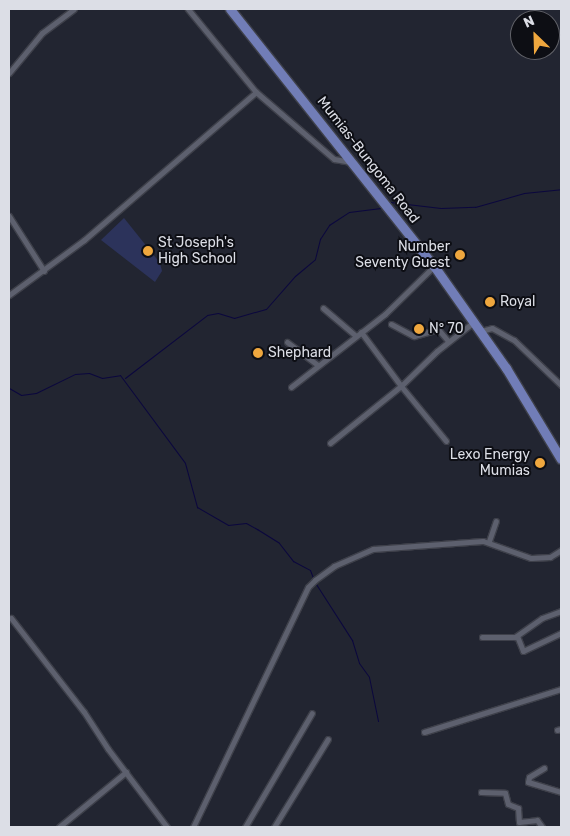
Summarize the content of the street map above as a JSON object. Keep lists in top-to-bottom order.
{
  "streets": {
    "highway": ["Mumias-Bungoma Road"]
  },
  "places": [
    "St Joseph's High School",
    "Number Seventy Guest",
    "Royal",
    "N° 70",
    "Shephard",
    "Lexo Energy Mumias"
  ],
  "north": "top left"
}
